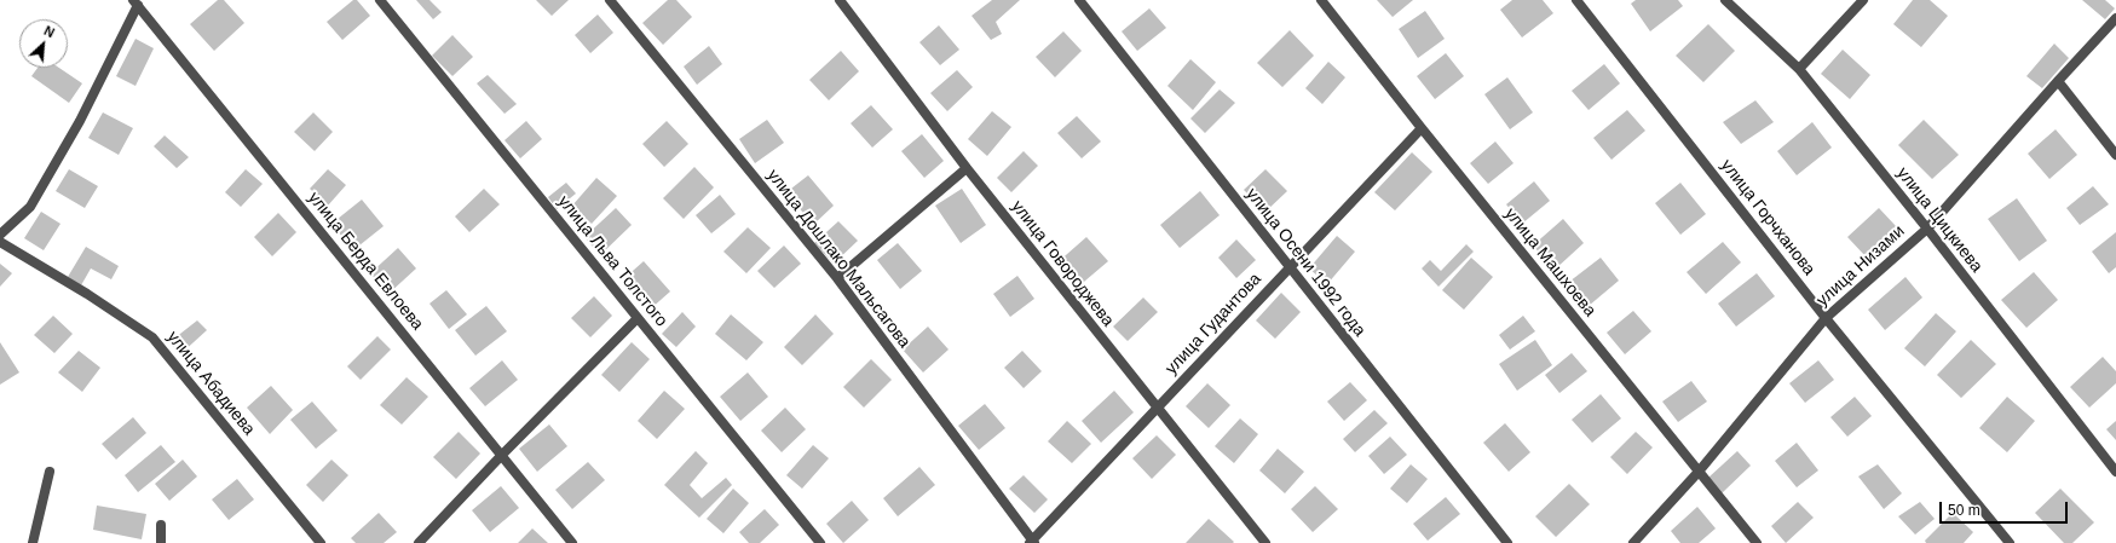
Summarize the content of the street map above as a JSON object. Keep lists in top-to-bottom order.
{
  "streets": {
    "street": [
      "улица Горчханова",
      "улица Цицкиева",
      "улица Дошлако Мальсагова",
      "улица Берда Евлоева",
      "улица Льва Толстого",
      "улица Осени 1992 года",
      "улица Машхоева",
      "улица Говороджева",
      "улица Низами",
      "улица Гудантова",
      "улица Абадиева"
    ]
  },
  "crossings": [
    ["улица Горчханова", "улица Низами"],
    ["улица Цицкиева", "улица Низами"],
    ["улица Дошлако Мальсагова", "улица Гудантова"],
    ["улица Осени 1992 года", "улица Гудантова"],
    ["улица Машхоева", "улица Низами"],
    ["улица Машхоева", "улица Гудантова"],
    ["улица Говороджева", "улица Гудантова"]
  ],
  "scale_bar": "50 m",
  "north": "top right"
}
